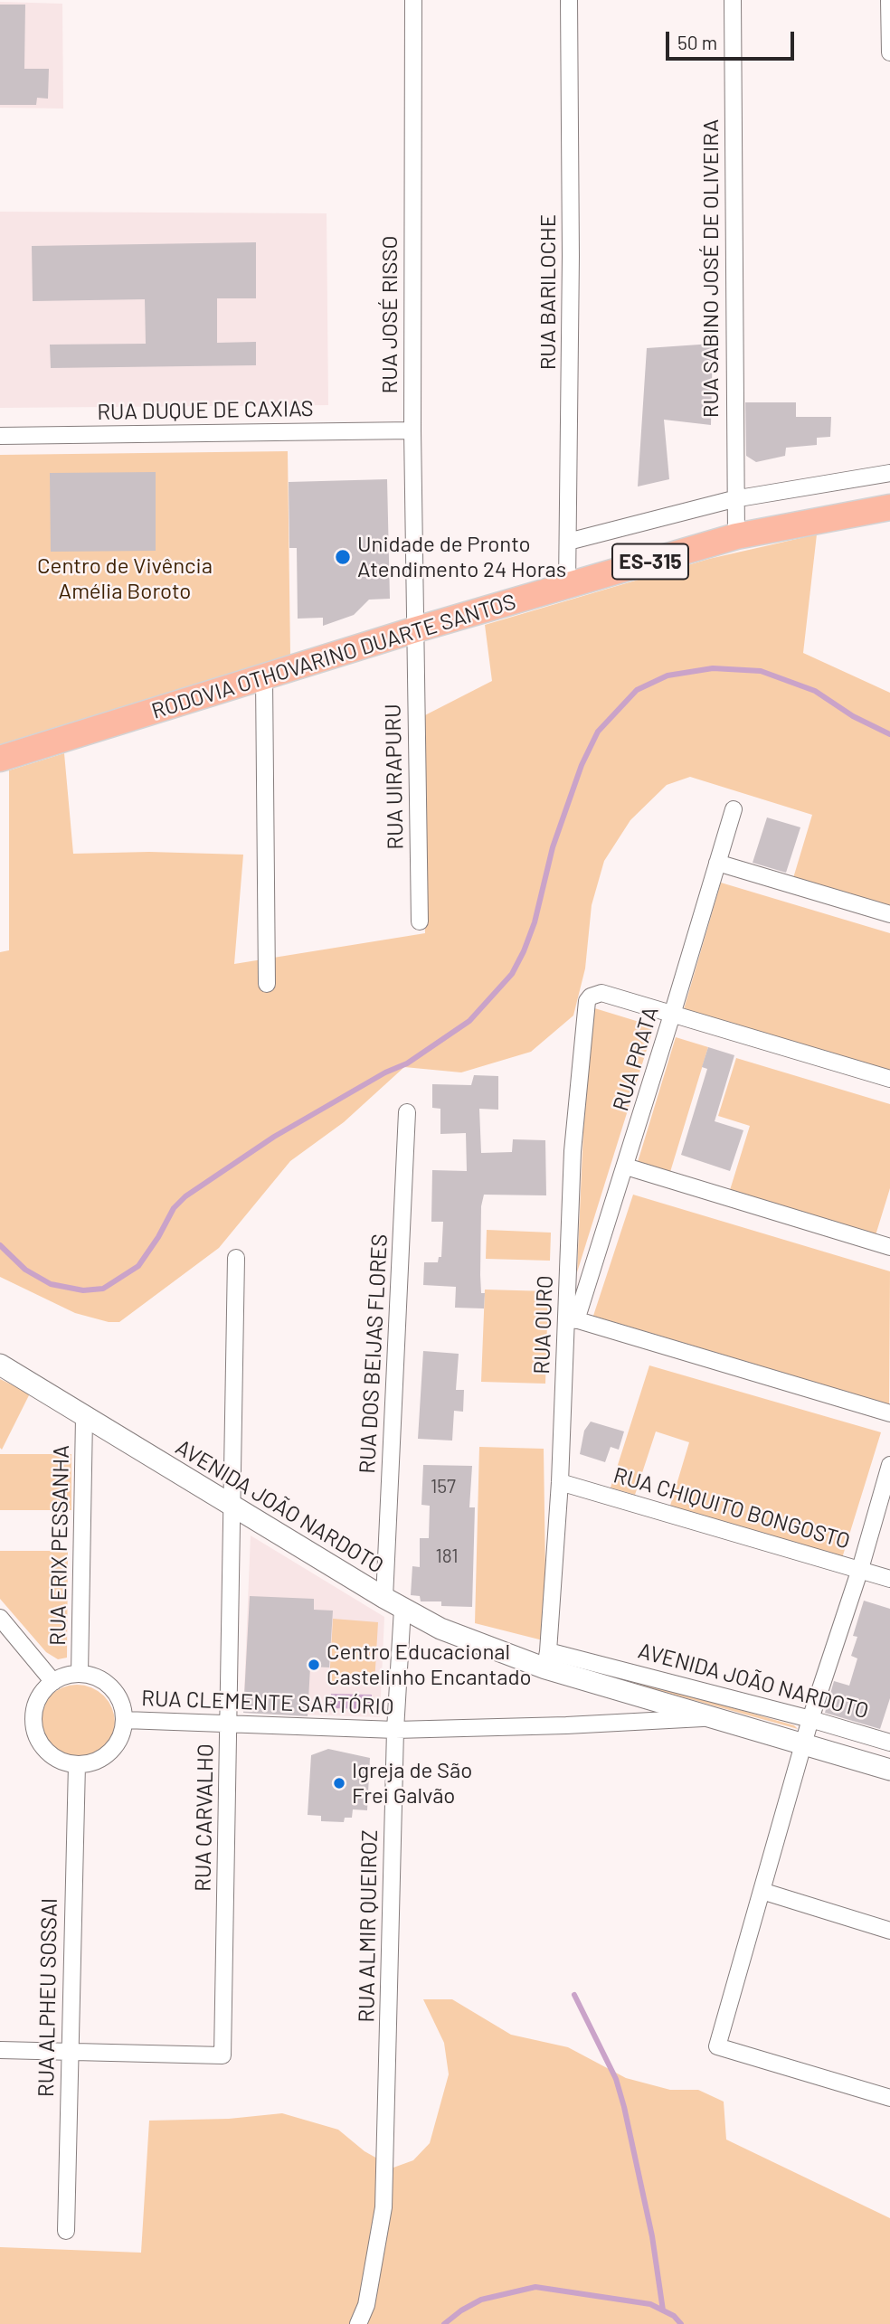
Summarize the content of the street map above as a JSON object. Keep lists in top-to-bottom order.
{
  "streets": {
    "main road": ["ES-315", "RODOVIA OTHOVARINO DUARTE SANTOS"],
    "street": [
      "RUA SABINO JOSÉ DE OLIVEIRA",
      "RUA BARILOCHE",
      "RUA JOSÉ RISSO",
      "RUA DUQUE DE CAXIAS",
      "RUA UIRAPURU",
      "RUA PRATA",
      "RUA OURO",
      "RUA DOS BEIJAS FLORES",
      "AVENIDA JOÃO NARDOTO",
      "RUA CHIQUITO BONGOSTO",
      "RUA ERIX PESSANHA",
      "RUA CLEMENTE SARTÓRIO",
      "RUA CARVALHO",
      "RUA ALMIR QUEIROZ",
      "RUA ALPHEU SOSSAI"
    ]
  },
  "crossings": [
    ["RUA SABINO JOSÉ DE OLIVEIRA", "RODOVIA OTHOVARINO DUARTE SANTOS"],
    ["RUA BARILOCHE", "RODOVIA OTHOVARINO DUARTE SANTOS"],
    ["RUA JOSÉ RISSO", "RUA DUQUE DE CAXIAS"],
    ["RUA JOSÉ RISSO", "RODOVIA OTHOVARINO DUARTE SANTOS"],
    ["RUA JOSÉ RISSO", "RUA UIRAPURU"],
    ["RODOVIA OTHOVARINO DUARTE SANTOS", "RUA UIRAPURU"],
    ["RUA PRATA", "RUA OURO"],
    ["RUA OURO", "AVENIDA JOÃO NARDOTO"],
    ["RUA OURO", "RUA CHIQUITO BONGOSTO"],
    ["RUA DOS BEIJAS FLORES", "AVENIDA JOÃO NARDOTO"],
    ["AVENIDA JOÃO NARDOTO", "RUA ERIX PESSANHA"],
    ["AVENIDA JOÃO NARDOTO", "RUA CLEMENTE SARTÓRIO"],
    ["AVENIDA JOÃO NARDOTO", "RUA CARVALHO"],
    ["AVENIDA JOÃO NARDOTO", "RUA ALMIR QUEIROZ"],
    ["RUA ERIX PESSANHA", "RUA CLEMENTE SARTÓRIO"],
    ["RUA ERIX PESSANHA", "RUA ALPHEU SOSSAI"],
    ["RUA CLEMENTE SARTÓRIO", "RUA CARVALHO"],
    ["RUA CLEMENTE SARTÓRIO", "RUA ALMIR QUEIROZ"],
    ["RUA CLEMENTE SARTÓRIO", "RUA ALPHEU SOSSAI"],
    ["RUA CARVALHO", "RUA ALPHEU SOSSAI"]
  ],
  "parks": ["Centro de Vivência Amélia Boroto"],
  "places": ["Unidade de Pronto Atendimento 24 Horas", "Centro Educacional Castelinho Encantado", "Igreja de São Frei Galvão"],
  "house_numbers": ["157", "181"],
  "scale_bar": "50 m"
}
